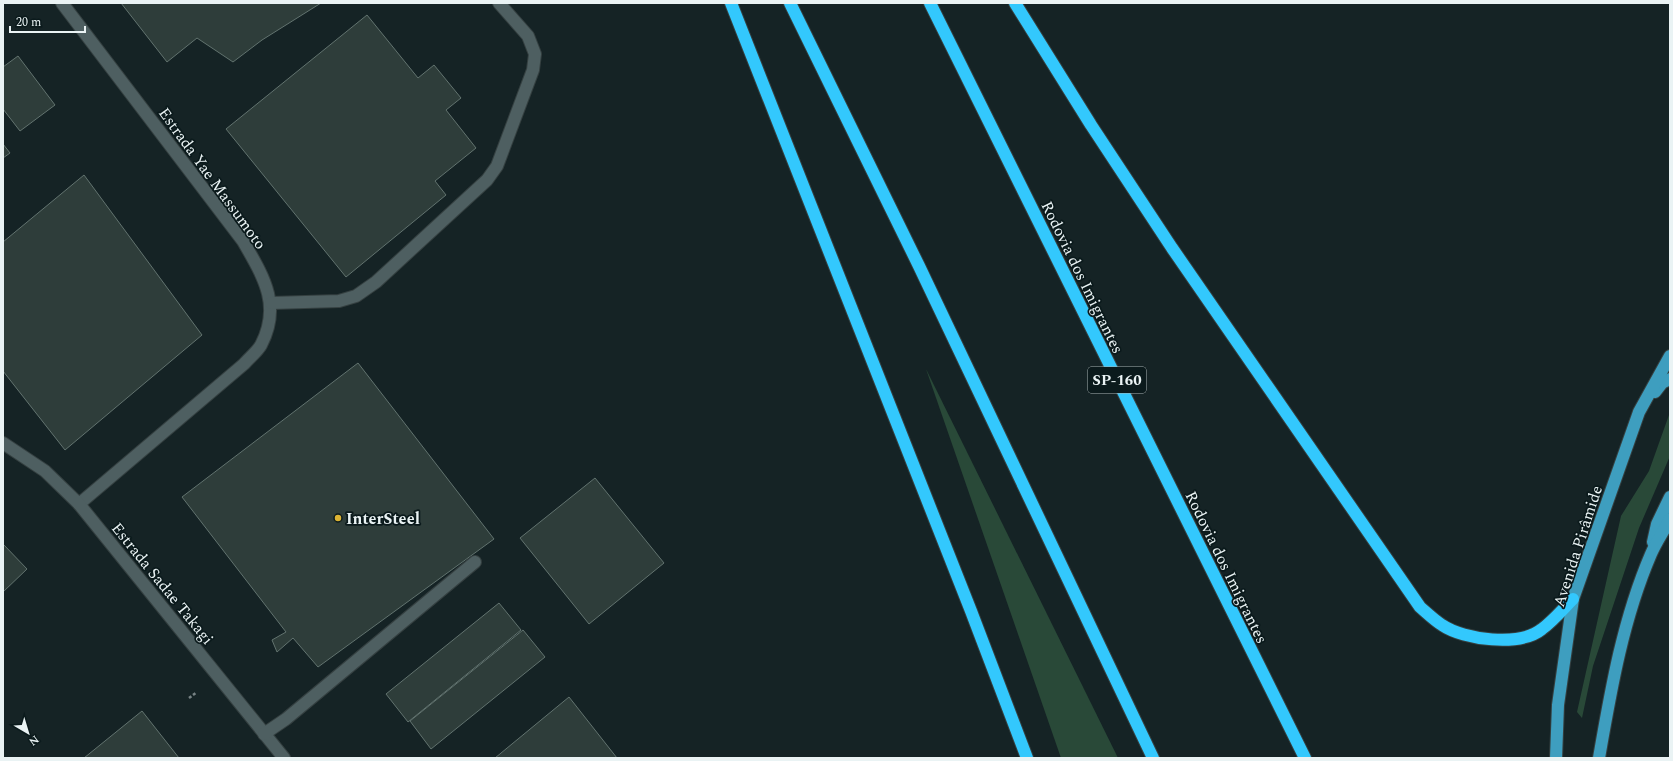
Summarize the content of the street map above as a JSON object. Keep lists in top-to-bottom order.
{
  "streets": {
    "highway": ["Rodovia dos Imigrantes", "SP-160"],
    "main road": ["Avenida Pirâmide"],
    "street": ["Estrada Yae Massumoto", "Estrada Sadae Takagi"]
  },
  "crossings": [
    ["Estrada Yae Massumoto", "Estrada Sadae Takagi"]
  ],
  "places": ["InterSteel"],
  "scale_bar": "20 m",
  "north": "bottom right"
}
